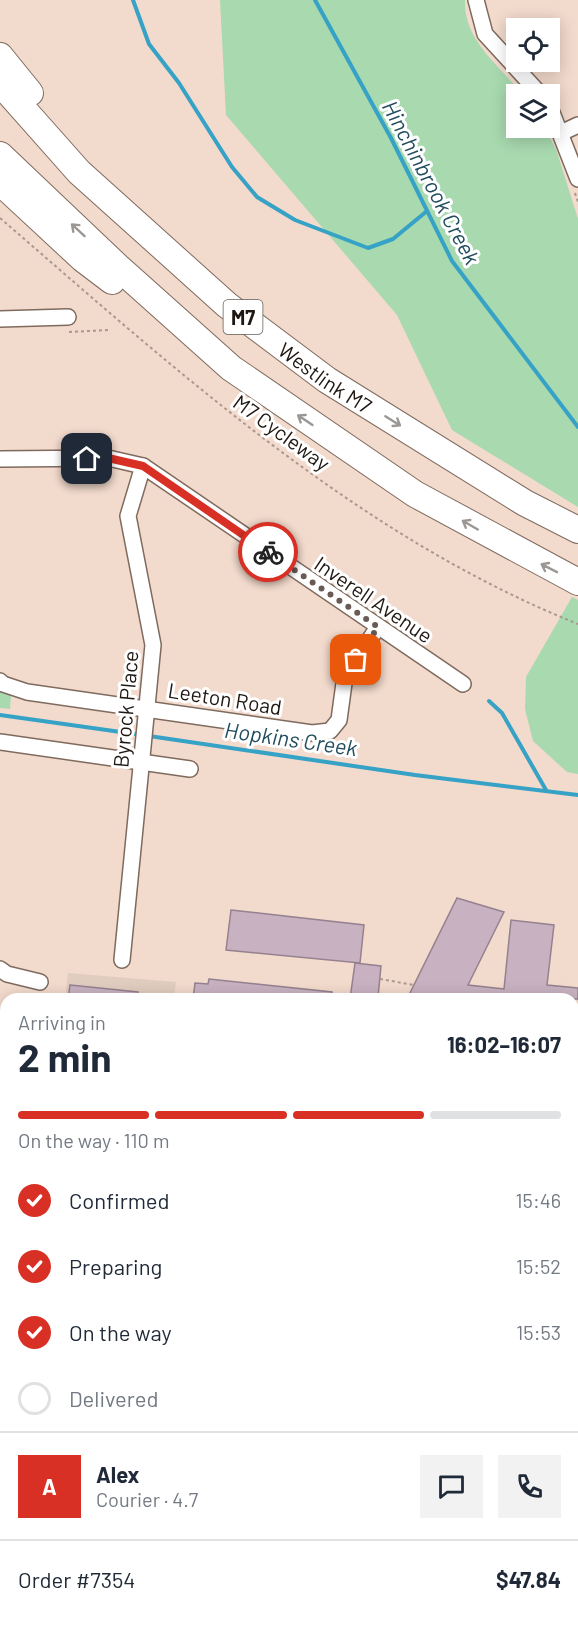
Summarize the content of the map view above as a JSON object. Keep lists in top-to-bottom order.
{
  "streets": {
    "highway": ["M7", "Westlink M7"],
    "street": ["Inverell Avenue", "Leeton Road", "Byrock Place"],
    "path": ["M7 Cycleway"]
  },
  "crossings": [
    ["M7", "Westlink M7"],
    ["Inverell Avenue", "Leeton Road"],
    ["Inverell Avenue", "Byrock Place"],
    ["Leeton Road", "Byrock Place"]
  ],
  "water": ["Hinchinbrook Creek", "Hopkins Creek"],
  "page": {
    "heading": ["2 min", "Arriving in", "16:02–16:07"],
    "panel": [
      "Alex",
      "Courier · 4.7",
      "Order #7354",
      "$47.84"
    ],
    "bar": "On the way · 110 m",
    "list": [
      ["Confirmed", "15:46"],
      ["Preparing", "15:52"],
      ["On the way", "15:53"],
      "Delivered"
    ],
    "round": "A"
  }
}
